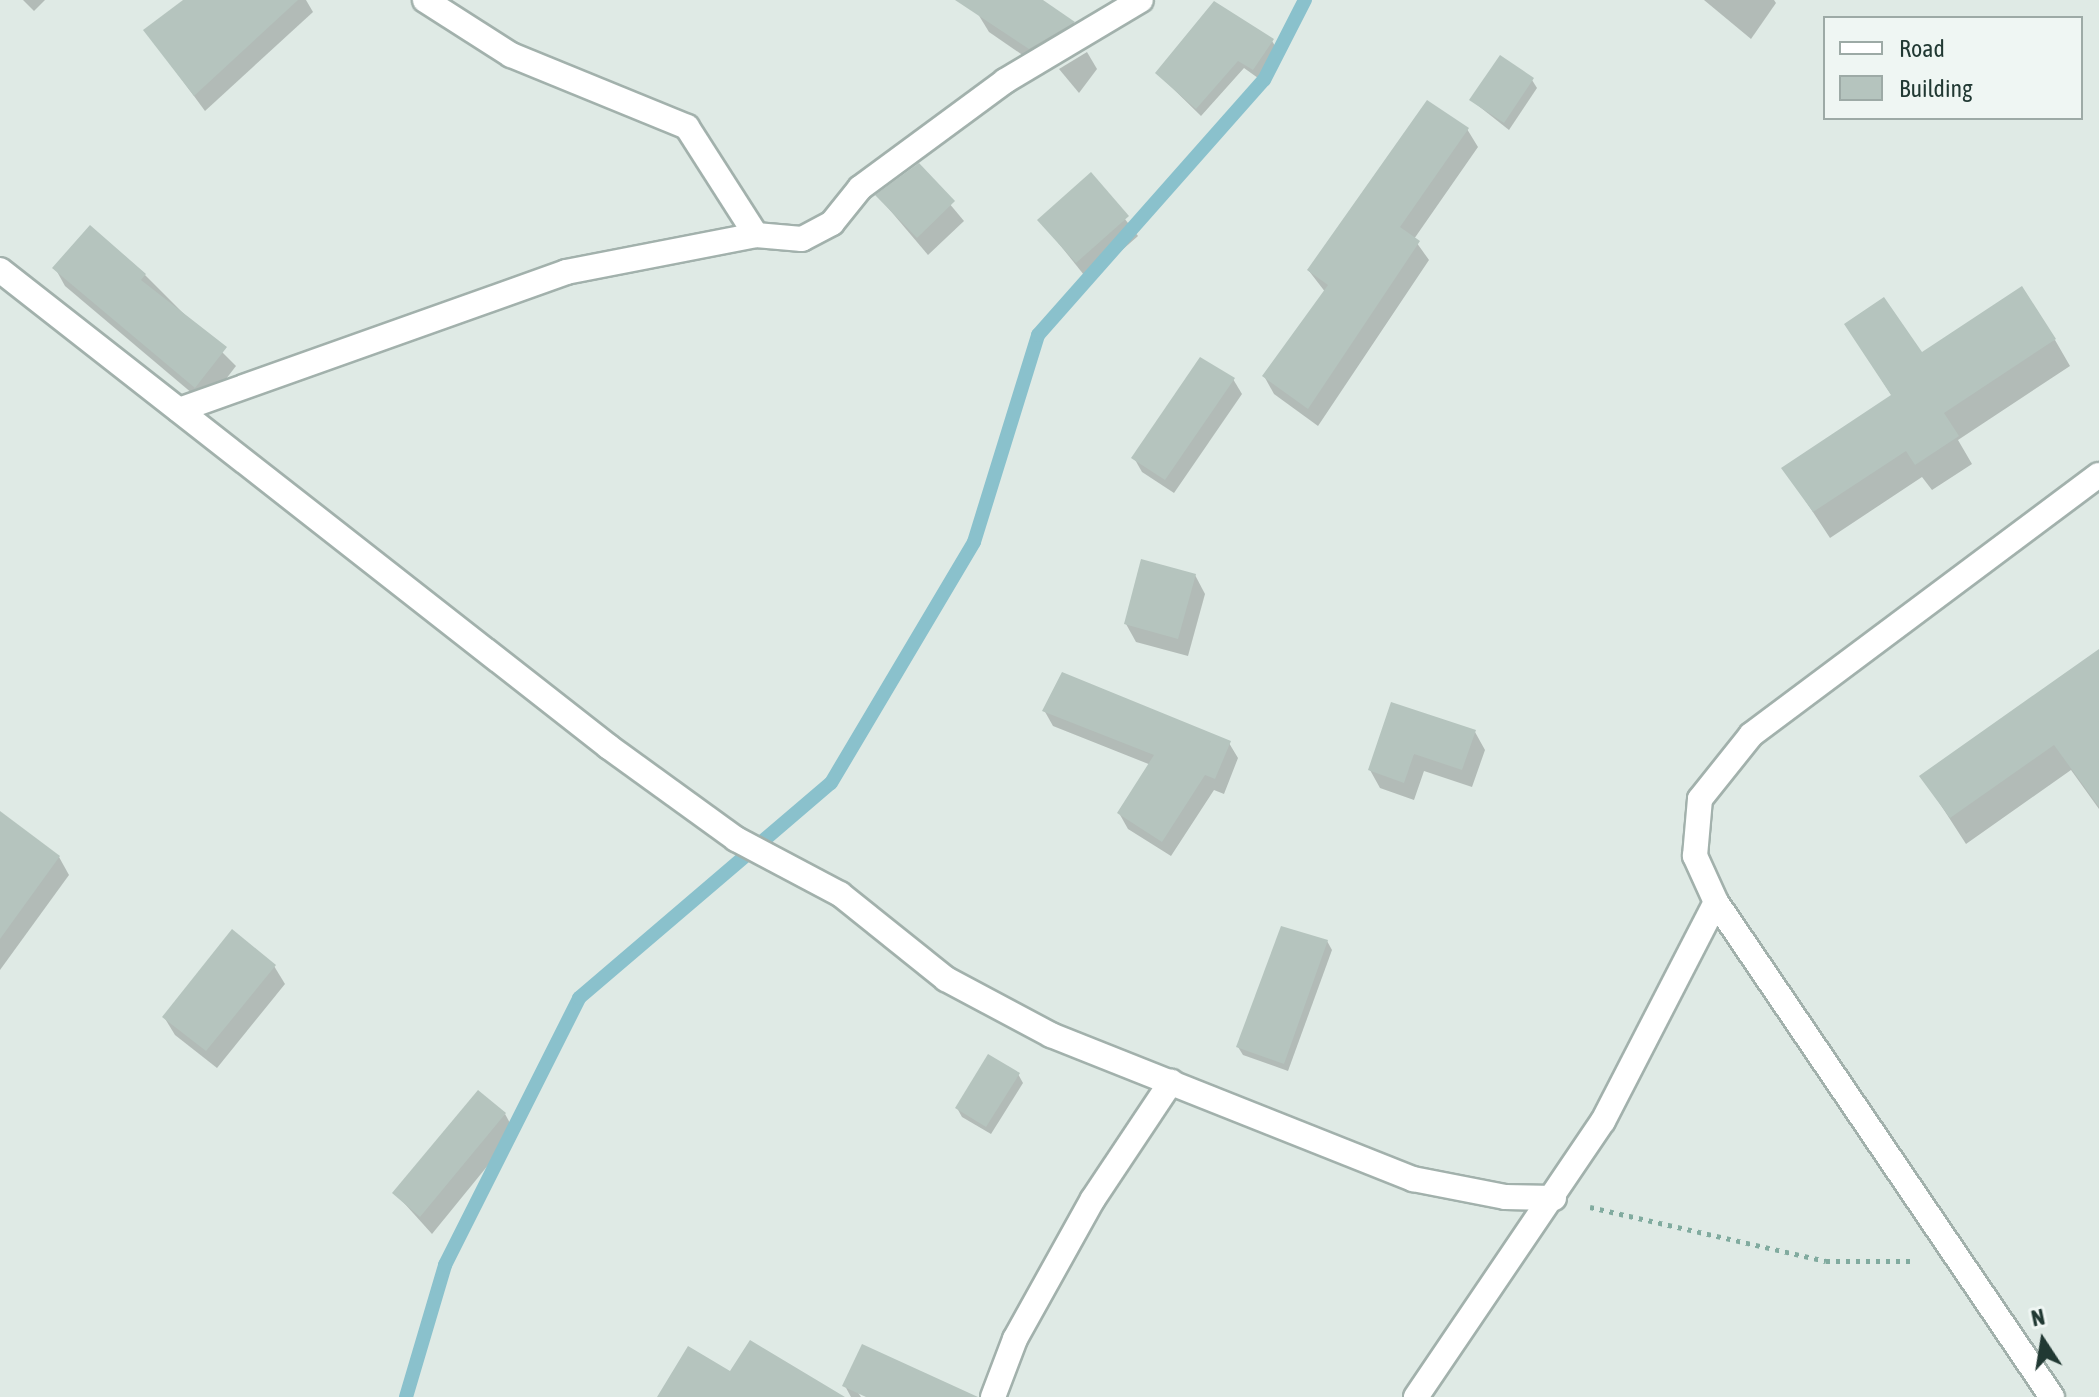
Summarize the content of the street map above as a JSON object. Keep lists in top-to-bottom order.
{
  "legend": ["Road", "Building"],
  "north": "top"
}
